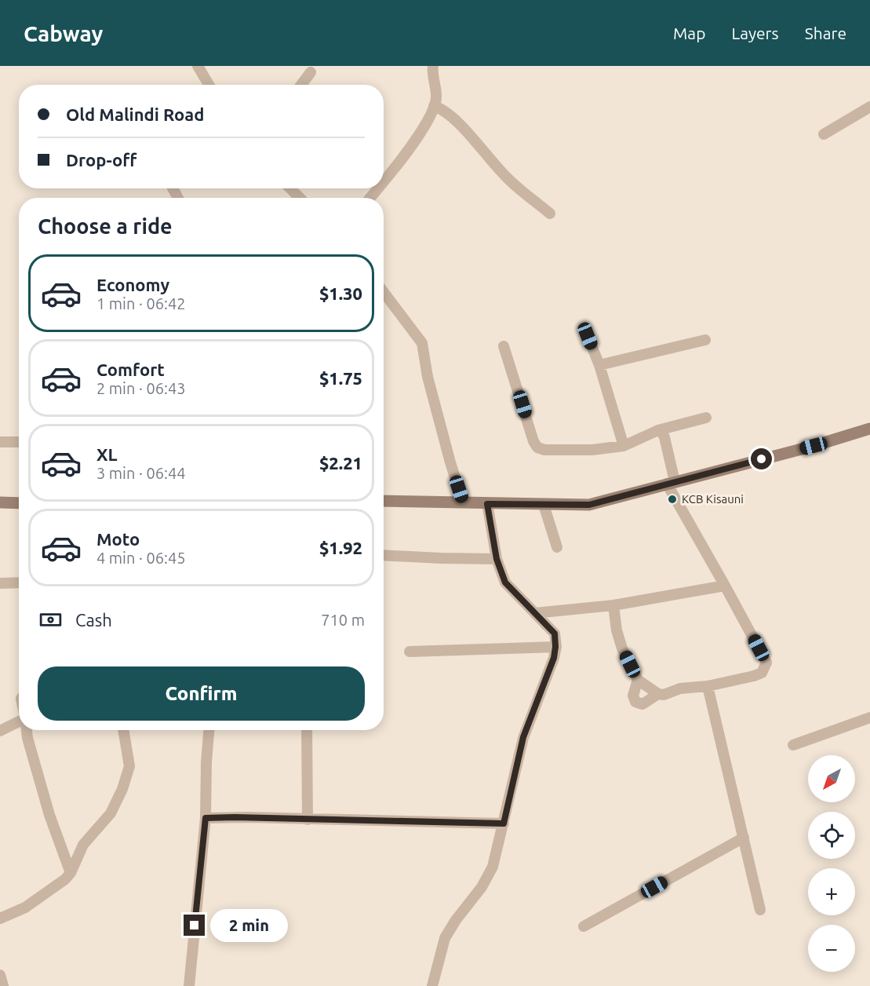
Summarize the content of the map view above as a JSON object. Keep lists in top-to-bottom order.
{
  "places": ["KCB Kisauni"],
  "north": "bottom left",
  "page": {
    "header": "Cabway",
    "nav": ["Map", "Layers", "Share"],
    "banner": ["Old Malindi Road", "Drop-off"],
    "heading": "Choose a ride",
    "list": [
      {
        "name": "Economy",
        "note": "1 min · 06:42",
        "value": "$1.30"
      },
      {
        "name": "Comfort",
        "note": "2 min · 06:43",
        "value": "$1.75"
      },
      {
        "name": "XL",
        "note": "3 min · 06:44",
        "value": "$2.21"
      },
      {
        "name": "Moto",
        "note": "4 min · 06:45",
        "value": "$1.92"
      }
    ],
    "pay": ["Cash", "710 m"],
    "buttons": "Confirm",
    "map_buttons": ["+", "−"],
    "bubble": "2 min"
  }
}
